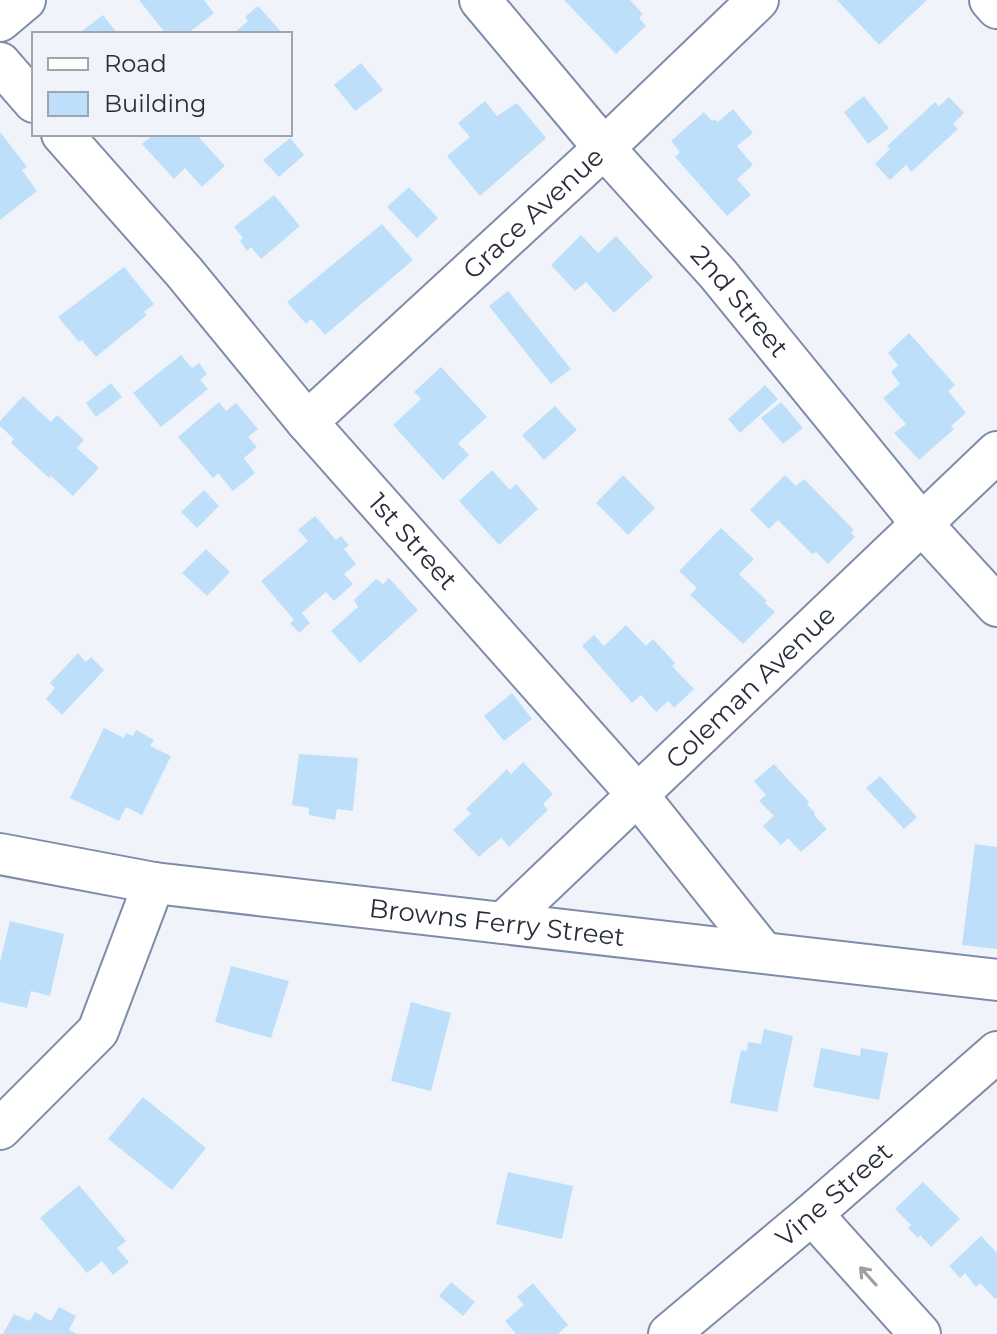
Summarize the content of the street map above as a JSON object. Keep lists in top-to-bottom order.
{
  "streets": {
    "street": [
      "Grace Avenue",
      "2nd Street",
      "1st Street",
      "Coleman Avenue",
      "Browns Ferry Street",
      "Vine Street"
    ]
  },
  "crossings": [
    ["Grace Avenue", "2nd Street"],
    ["Grace Avenue", "1st Street"],
    ["2nd Street", "Coleman Avenue"],
    ["1st Street", "Coleman Avenue"],
    ["1st Street", "Browns Ferry Street"],
    ["Coleman Avenue", "Browns Ferry Street"]
  ],
  "legend": ["Road", "Building"]
}
